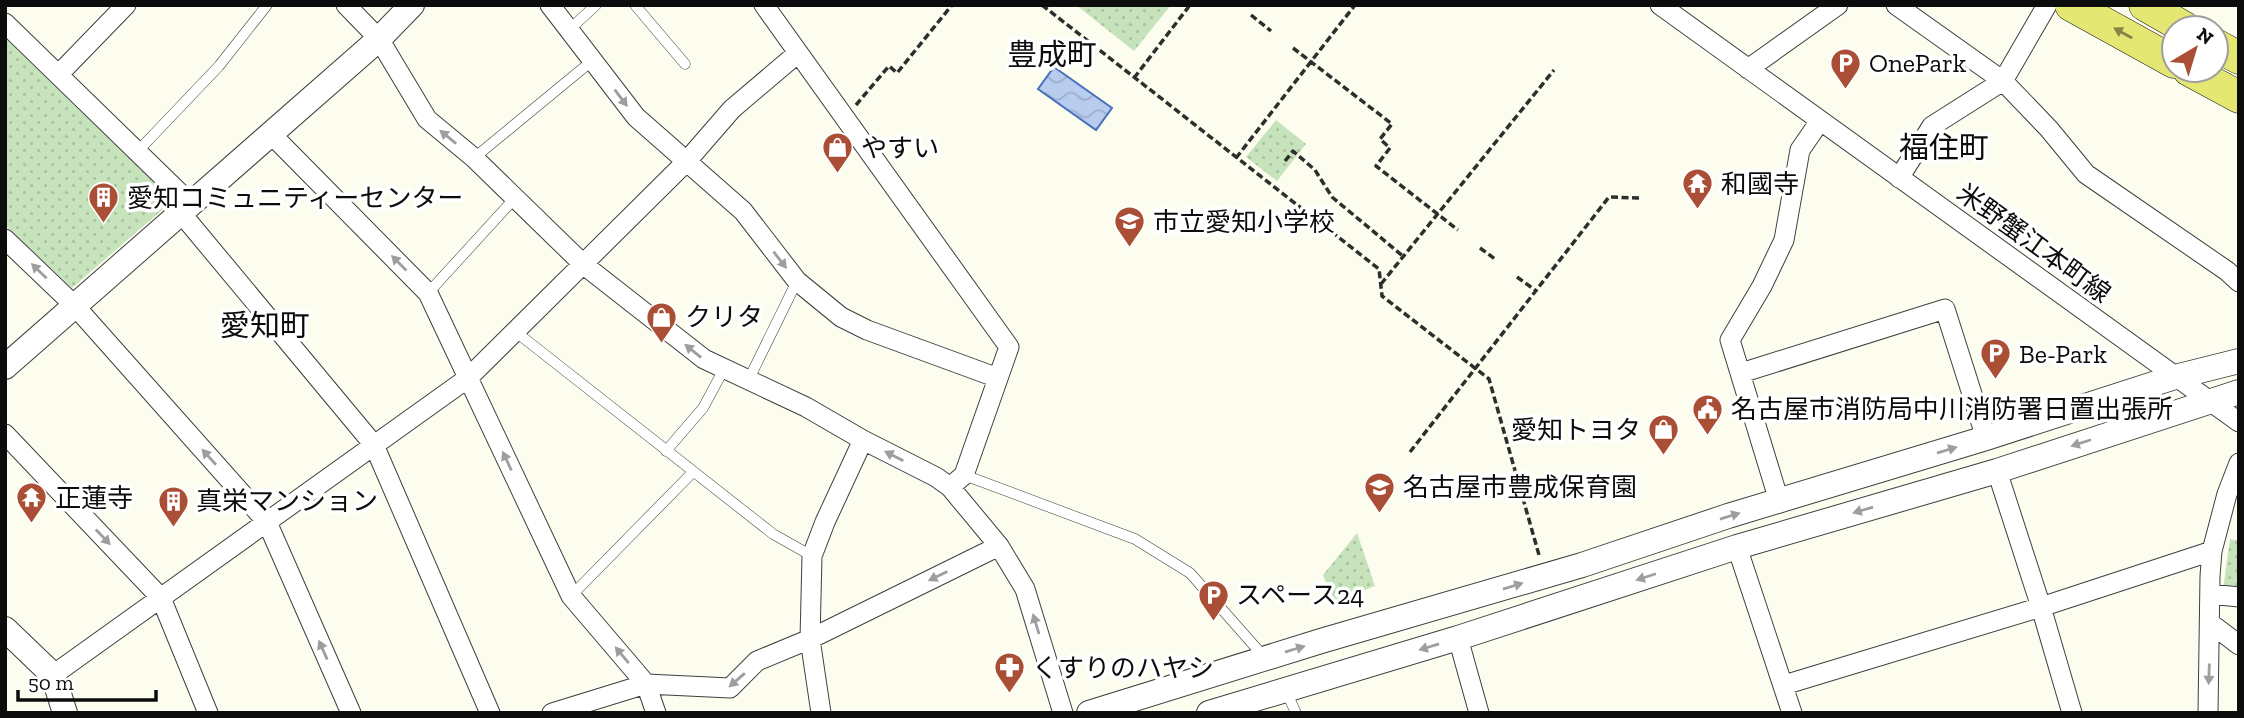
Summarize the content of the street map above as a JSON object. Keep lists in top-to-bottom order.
{
  "streets": {
    "street": ["米野蟹江本町線"]
  },
  "districts": ["豊成町", "福住町", "愛知町"],
  "places": {
    "parking": ["OnePark", "Be-Park", "スペース24"],
    "shop": ["やすい", "クリタ", "愛知トヨタ"],
    "temple": ["和國寺", "正蓮寺"],
    "building": ["愛知コミュニティーセンター", "真栄マンション"],
    "school or university": ["市立愛知小学校", "名古屋市豊成保育園"],
    "public building": ["名古屋市消防局中川消防署日置出張所"],
    "pharmacy": ["くすりのハヤシ"]
  },
  "scale_bar": "50 m",
  "north": "top right"
}
